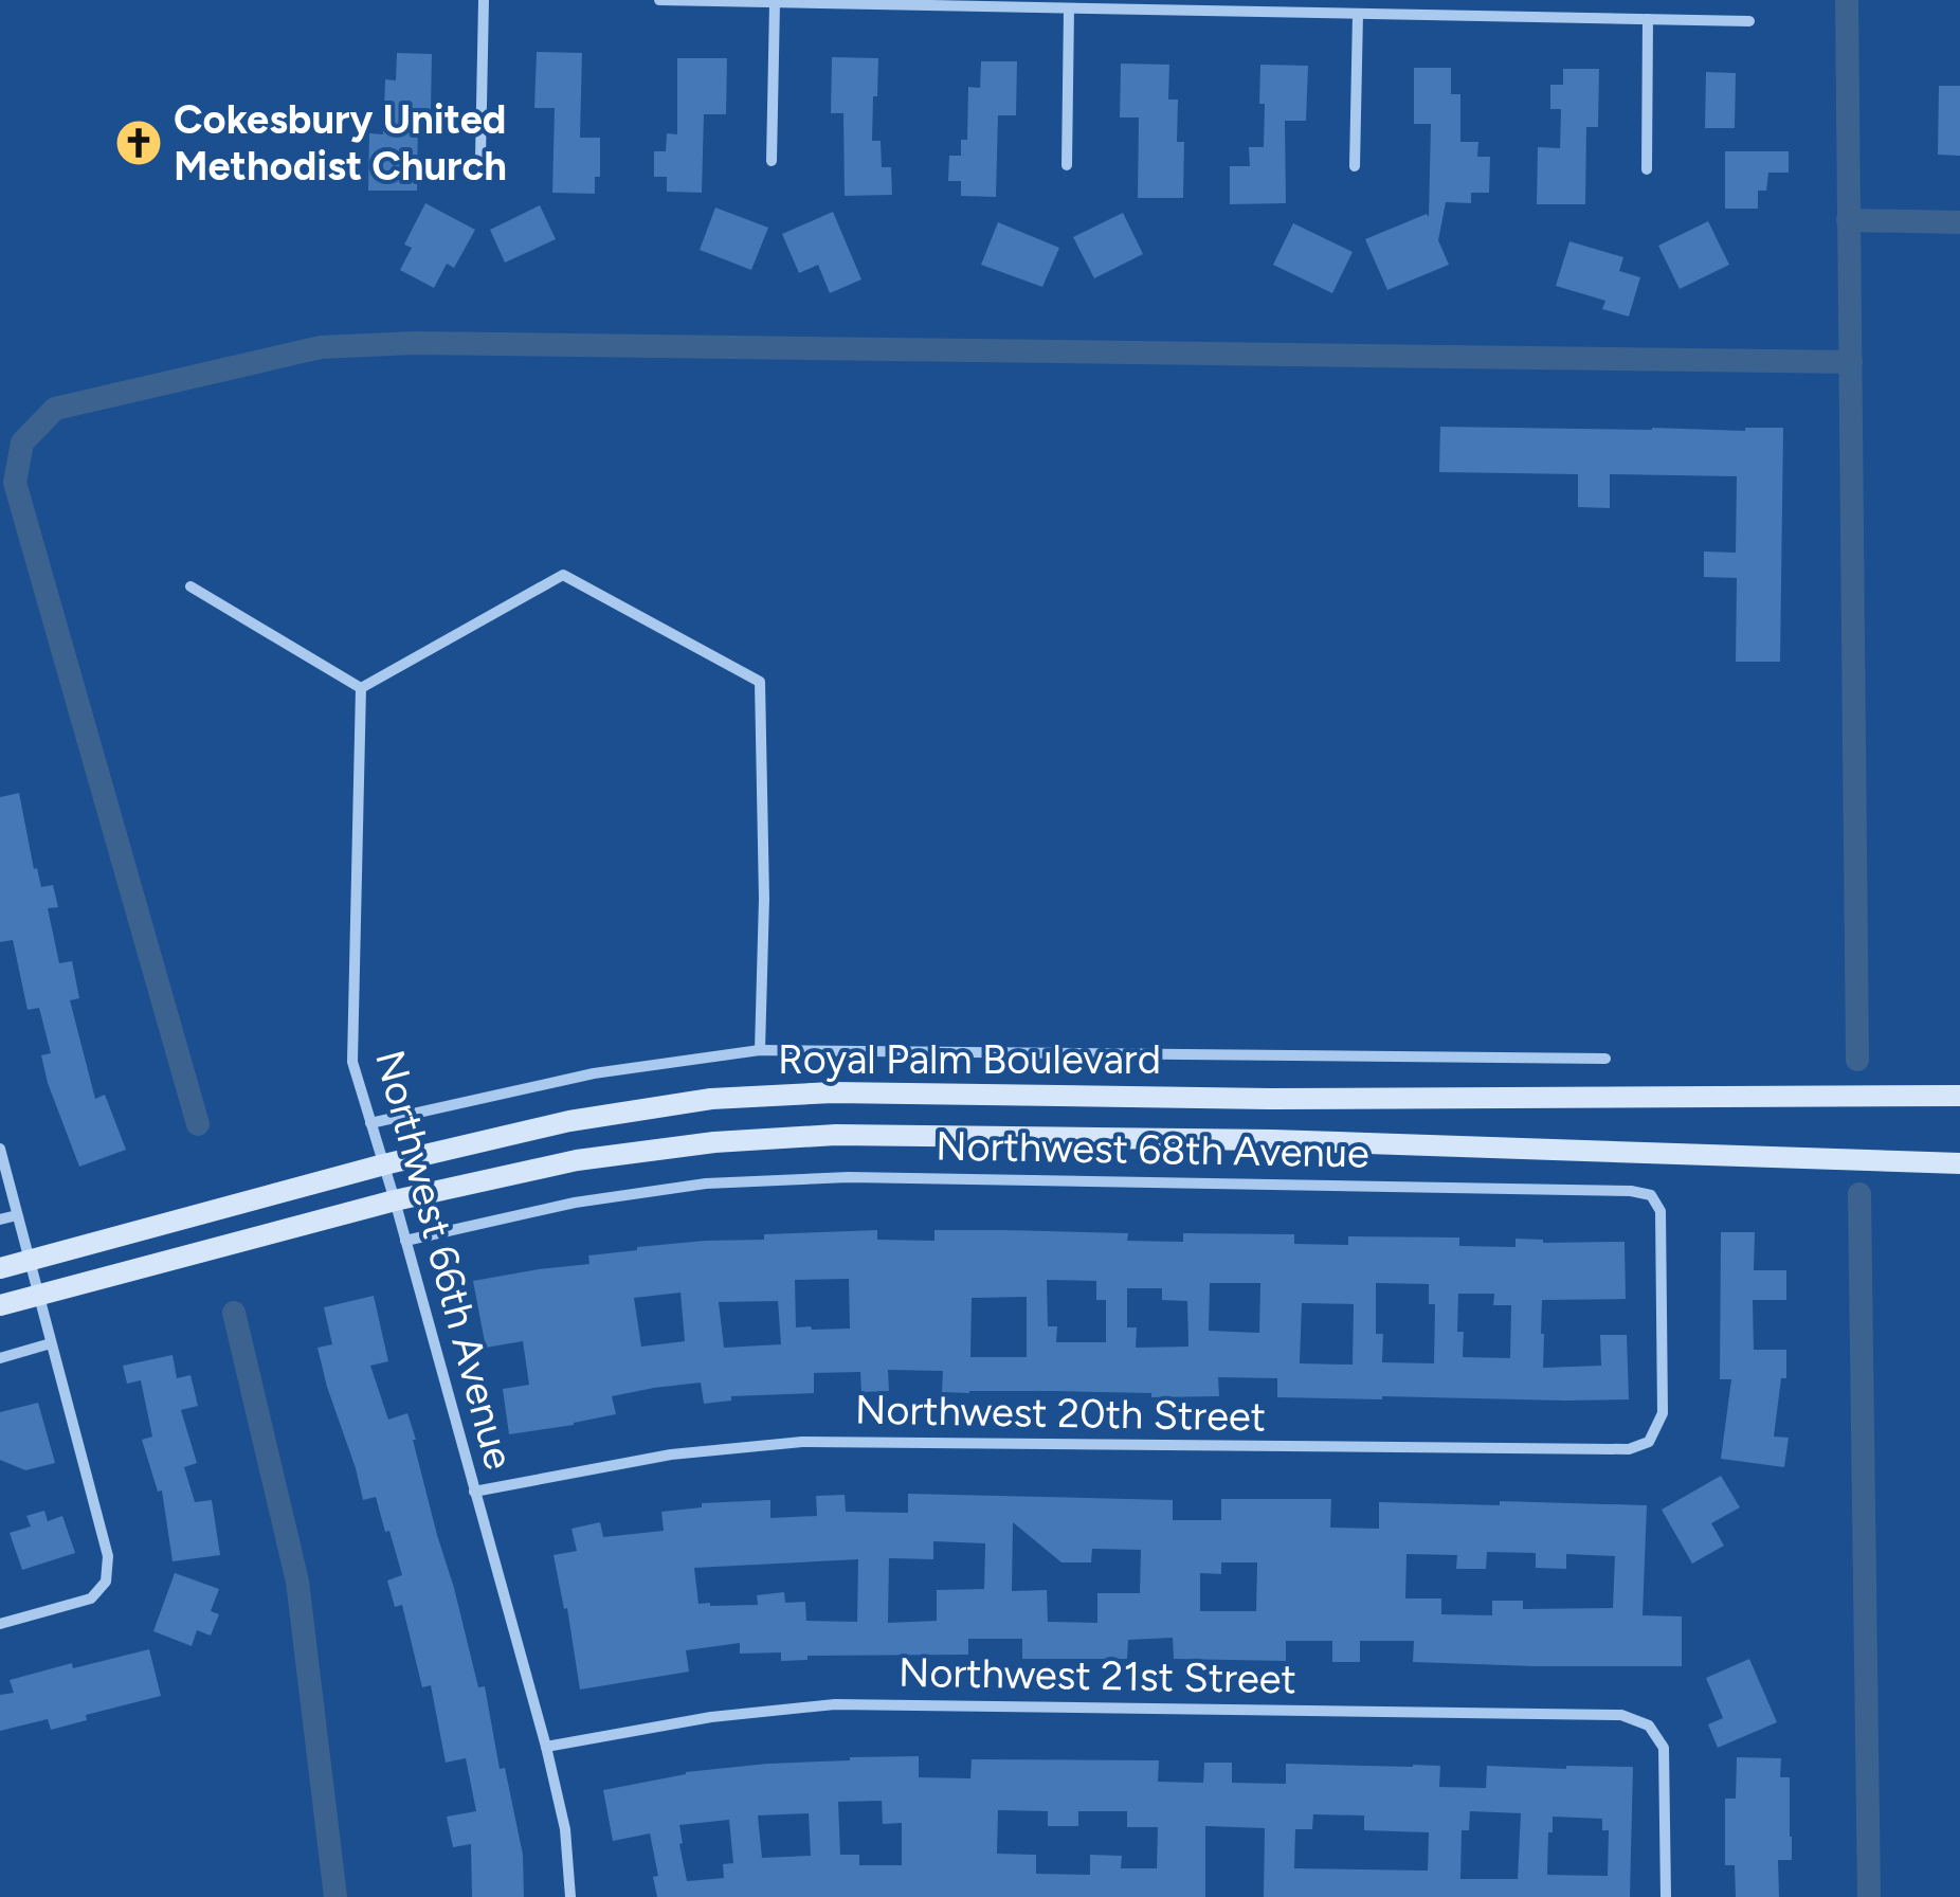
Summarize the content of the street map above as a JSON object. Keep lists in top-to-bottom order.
{
  "streets": {
    "main road": ["Royal Palm Boulevard"],
    "street": [
      "Northwest 68th Avenue",
      "Northwest 66th Avenue",
      "Northwest 20th Street",
      "Northwest 21st Street"
    ]
  },
  "crossings": [
    ["Royal Palm Boulevard", "Northwest 66th Avenue"],
    ["Northwest 68th Avenue", "Northwest 66th Avenue"],
    ["Northwest 68th Avenue", "Northwest 20th Street"],
    ["Northwest 66th Avenue", "Northwest 20th Street"],
    ["Northwest 66th Avenue", "Northwest 21st Street"]
  ],
  "places": {
    "church": ["Cokesbury United Methodist Church"]
  }
}
